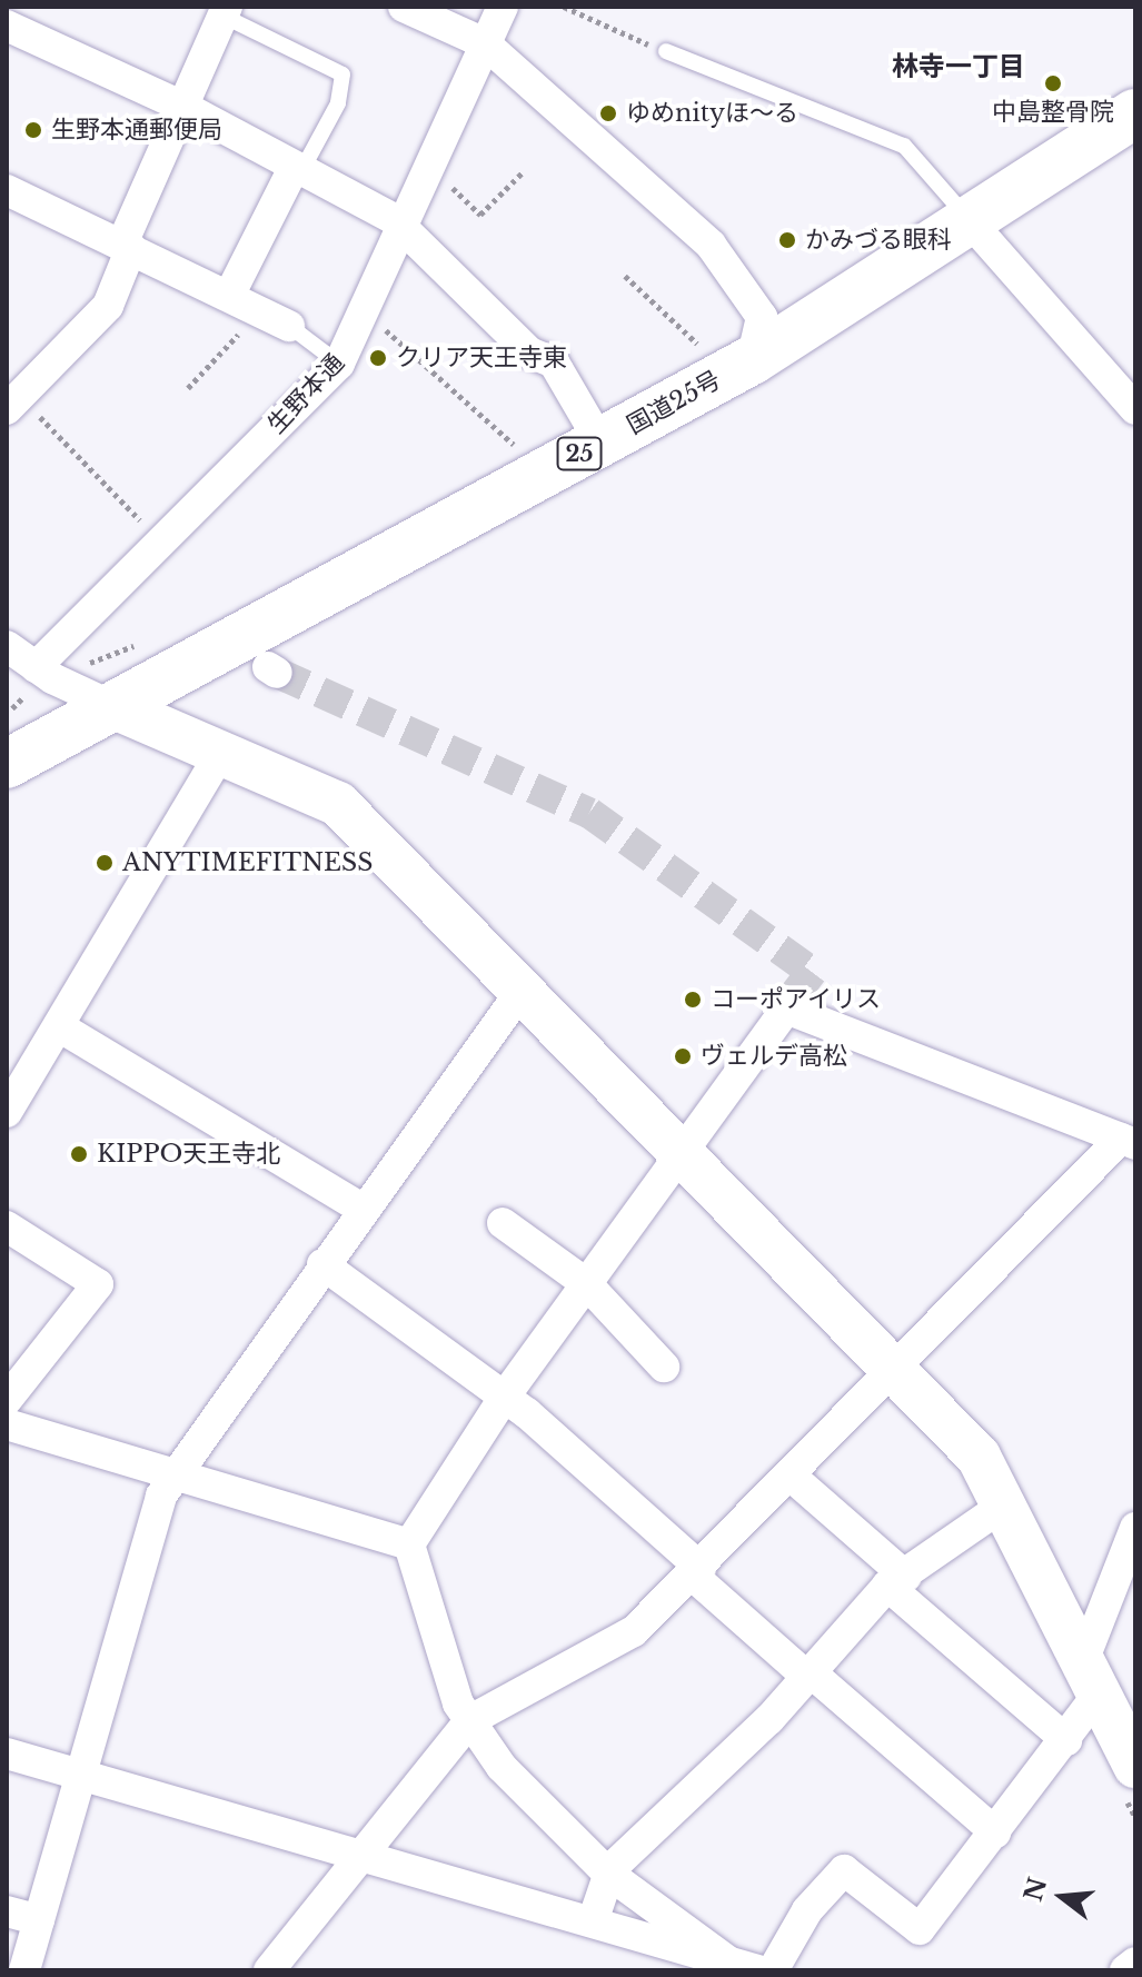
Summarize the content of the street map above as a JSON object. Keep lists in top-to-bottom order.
{
  "streets": {
    "highway": ["国道25号", "25"],
    "street": ["生野本通"]
  },
  "districts": ["林寺一丁目"],
  "places": [
    "中島整骨院",
    "ゆめnityほ〜る",
    "生野本通郵便局",
    "かみづる眼科",
    "クリア天王寺東",
    "ANYTIMEFITNESS",
    "コーポアイリス",
    "ヴェルデ高松",
    "KIPPO天王寺北"
  ],
  "north": "left"
}
